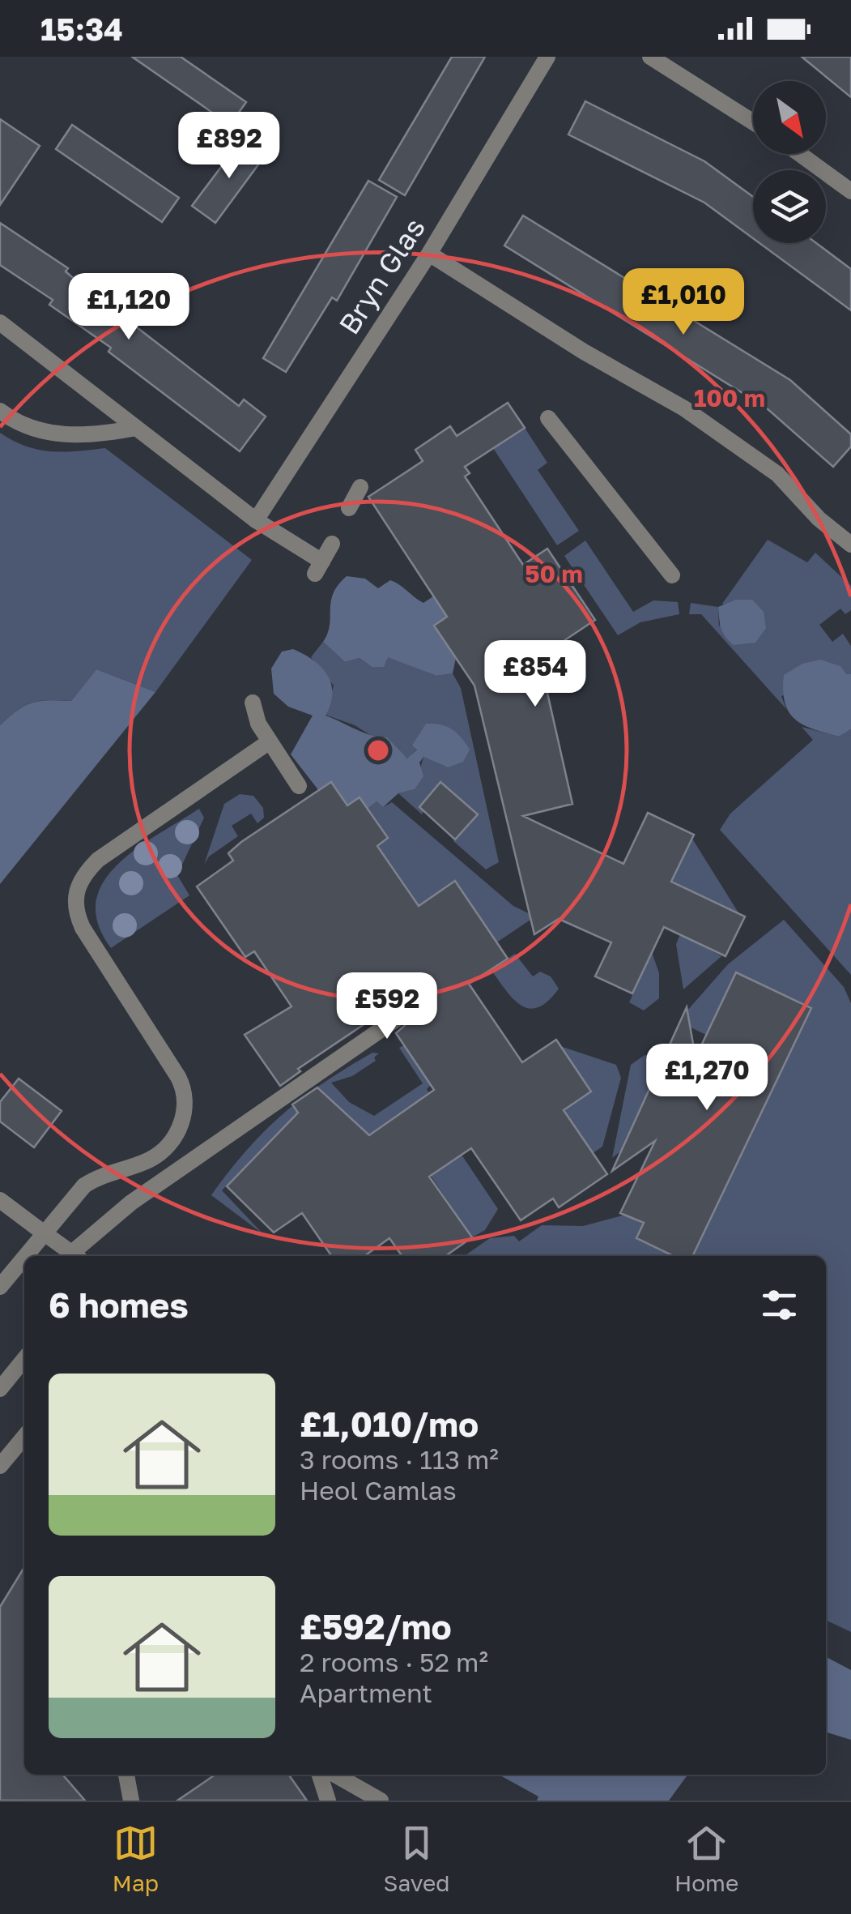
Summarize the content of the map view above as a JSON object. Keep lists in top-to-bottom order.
{
  "streets": {
    "street": ["Bryn Glas"]
  },
  "north": "bottom right",
  "page": {
    "status": "15:34",
    "price": [
      "£892",
      "£1,010",
      "£1,120",
      "£854",
      "£592",
      "£1,270"
    ],
    "heading": "6 homes",
    "list": [
      {
        "name": "£1,010/mo",
        "note": "3 rooms · 113 m² · Heol Camlas"
      },
      {
        "name": "£592/mo",
        "note": "2 rooms · 52 m² · Apartment"
      }
    ],
    "tabs": ["Map", "Saved", "Home"]
  },
  "rings": ["100 m", "50 m"]
}
